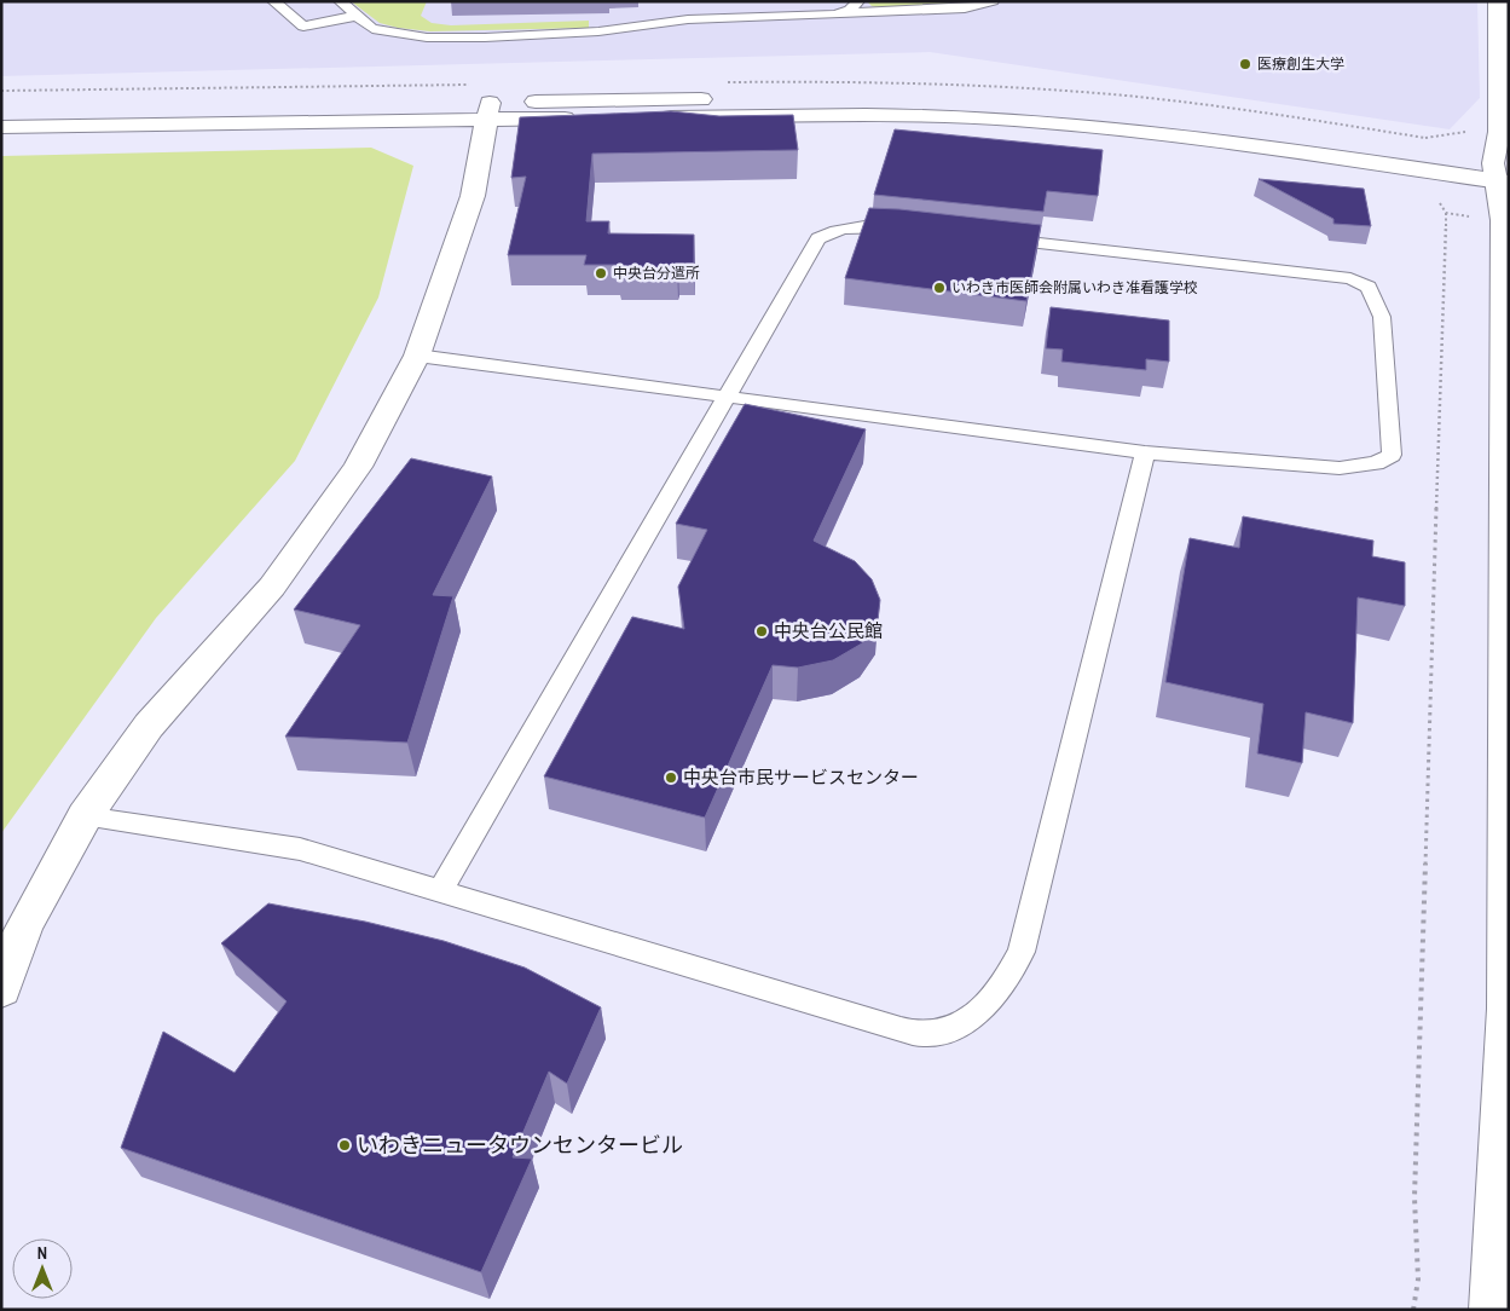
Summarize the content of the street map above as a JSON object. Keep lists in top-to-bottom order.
{
  "places": [
    "医療創生大学",
    "中央台分遣所",
    "いわき市医師会附属いわき准看護学校",
    "中央台公民館",
    "中央台市民サービスセンター",
    "いわきニュータウンセンタービル"
  ],
  "north": "top"
}
